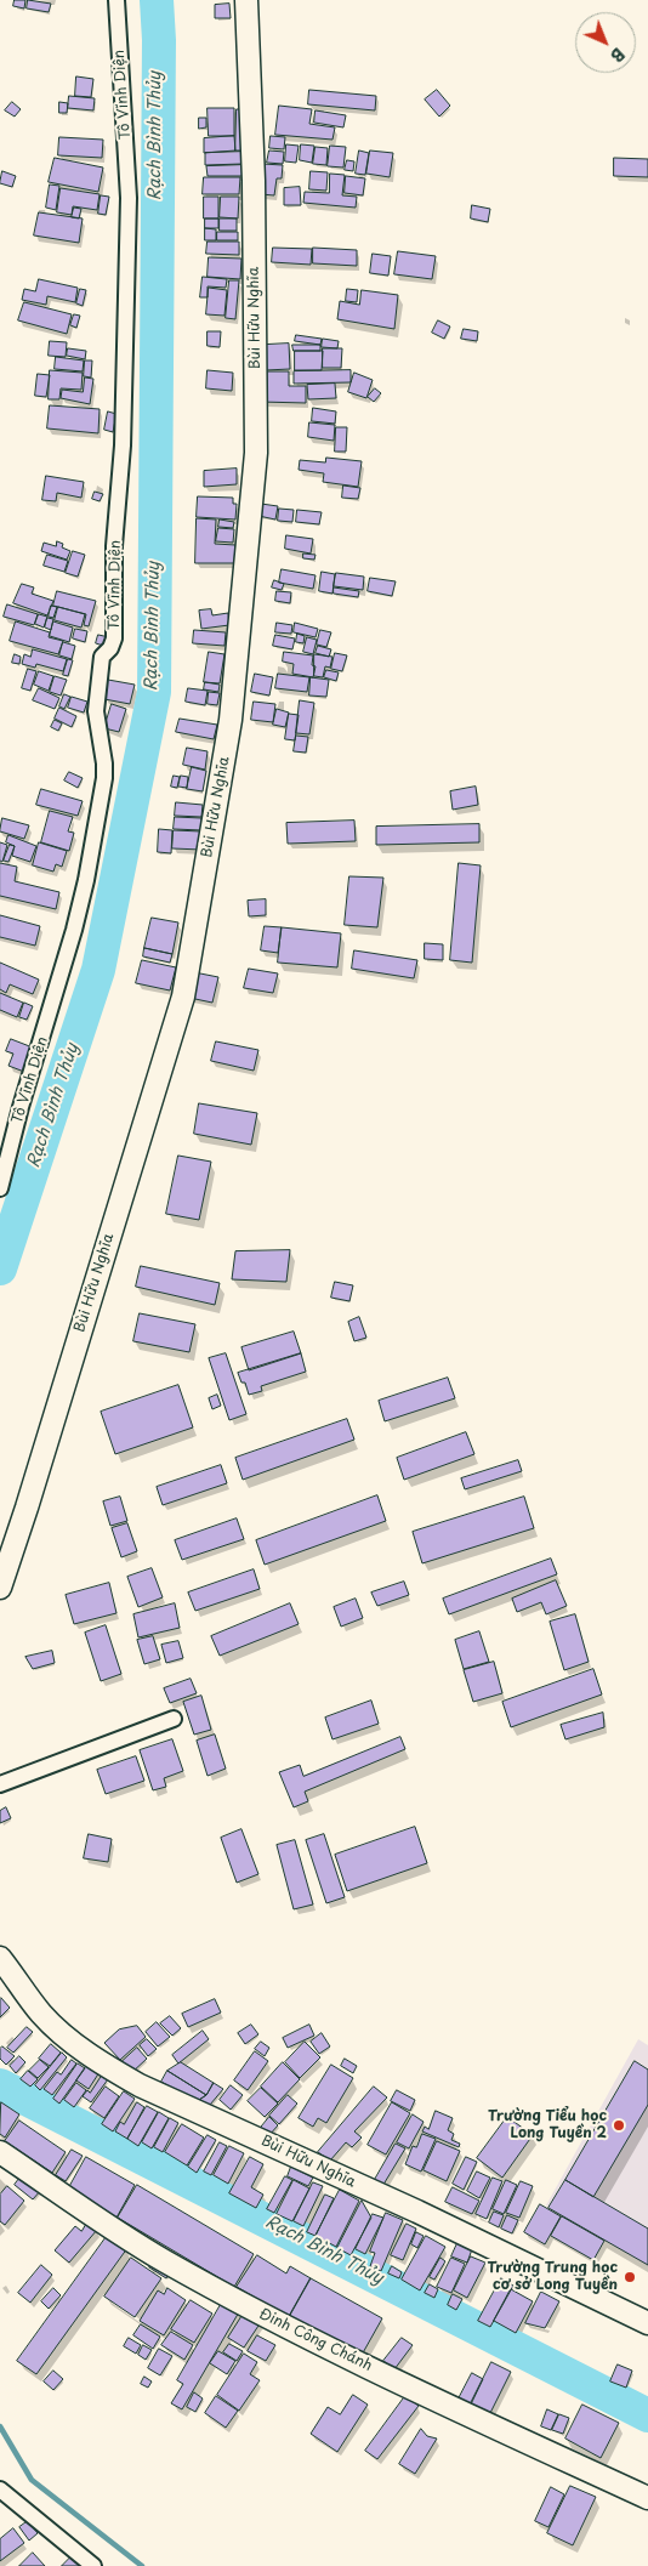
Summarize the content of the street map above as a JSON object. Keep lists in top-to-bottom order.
{
  "streets": {
    "main road": ["Bùi Hữu Nghĩa", "Đinh Công Chánh"],
    "street": ["Tô Vĩnh Diện"]
  },
  "water": ["Rạch Bình Thủy"],
  "places": ["Trường Tiểu học Long Tuyền 2", "Trường Trung học cơ sở Long Tuyền"],
  "north": "bottom right"
}
